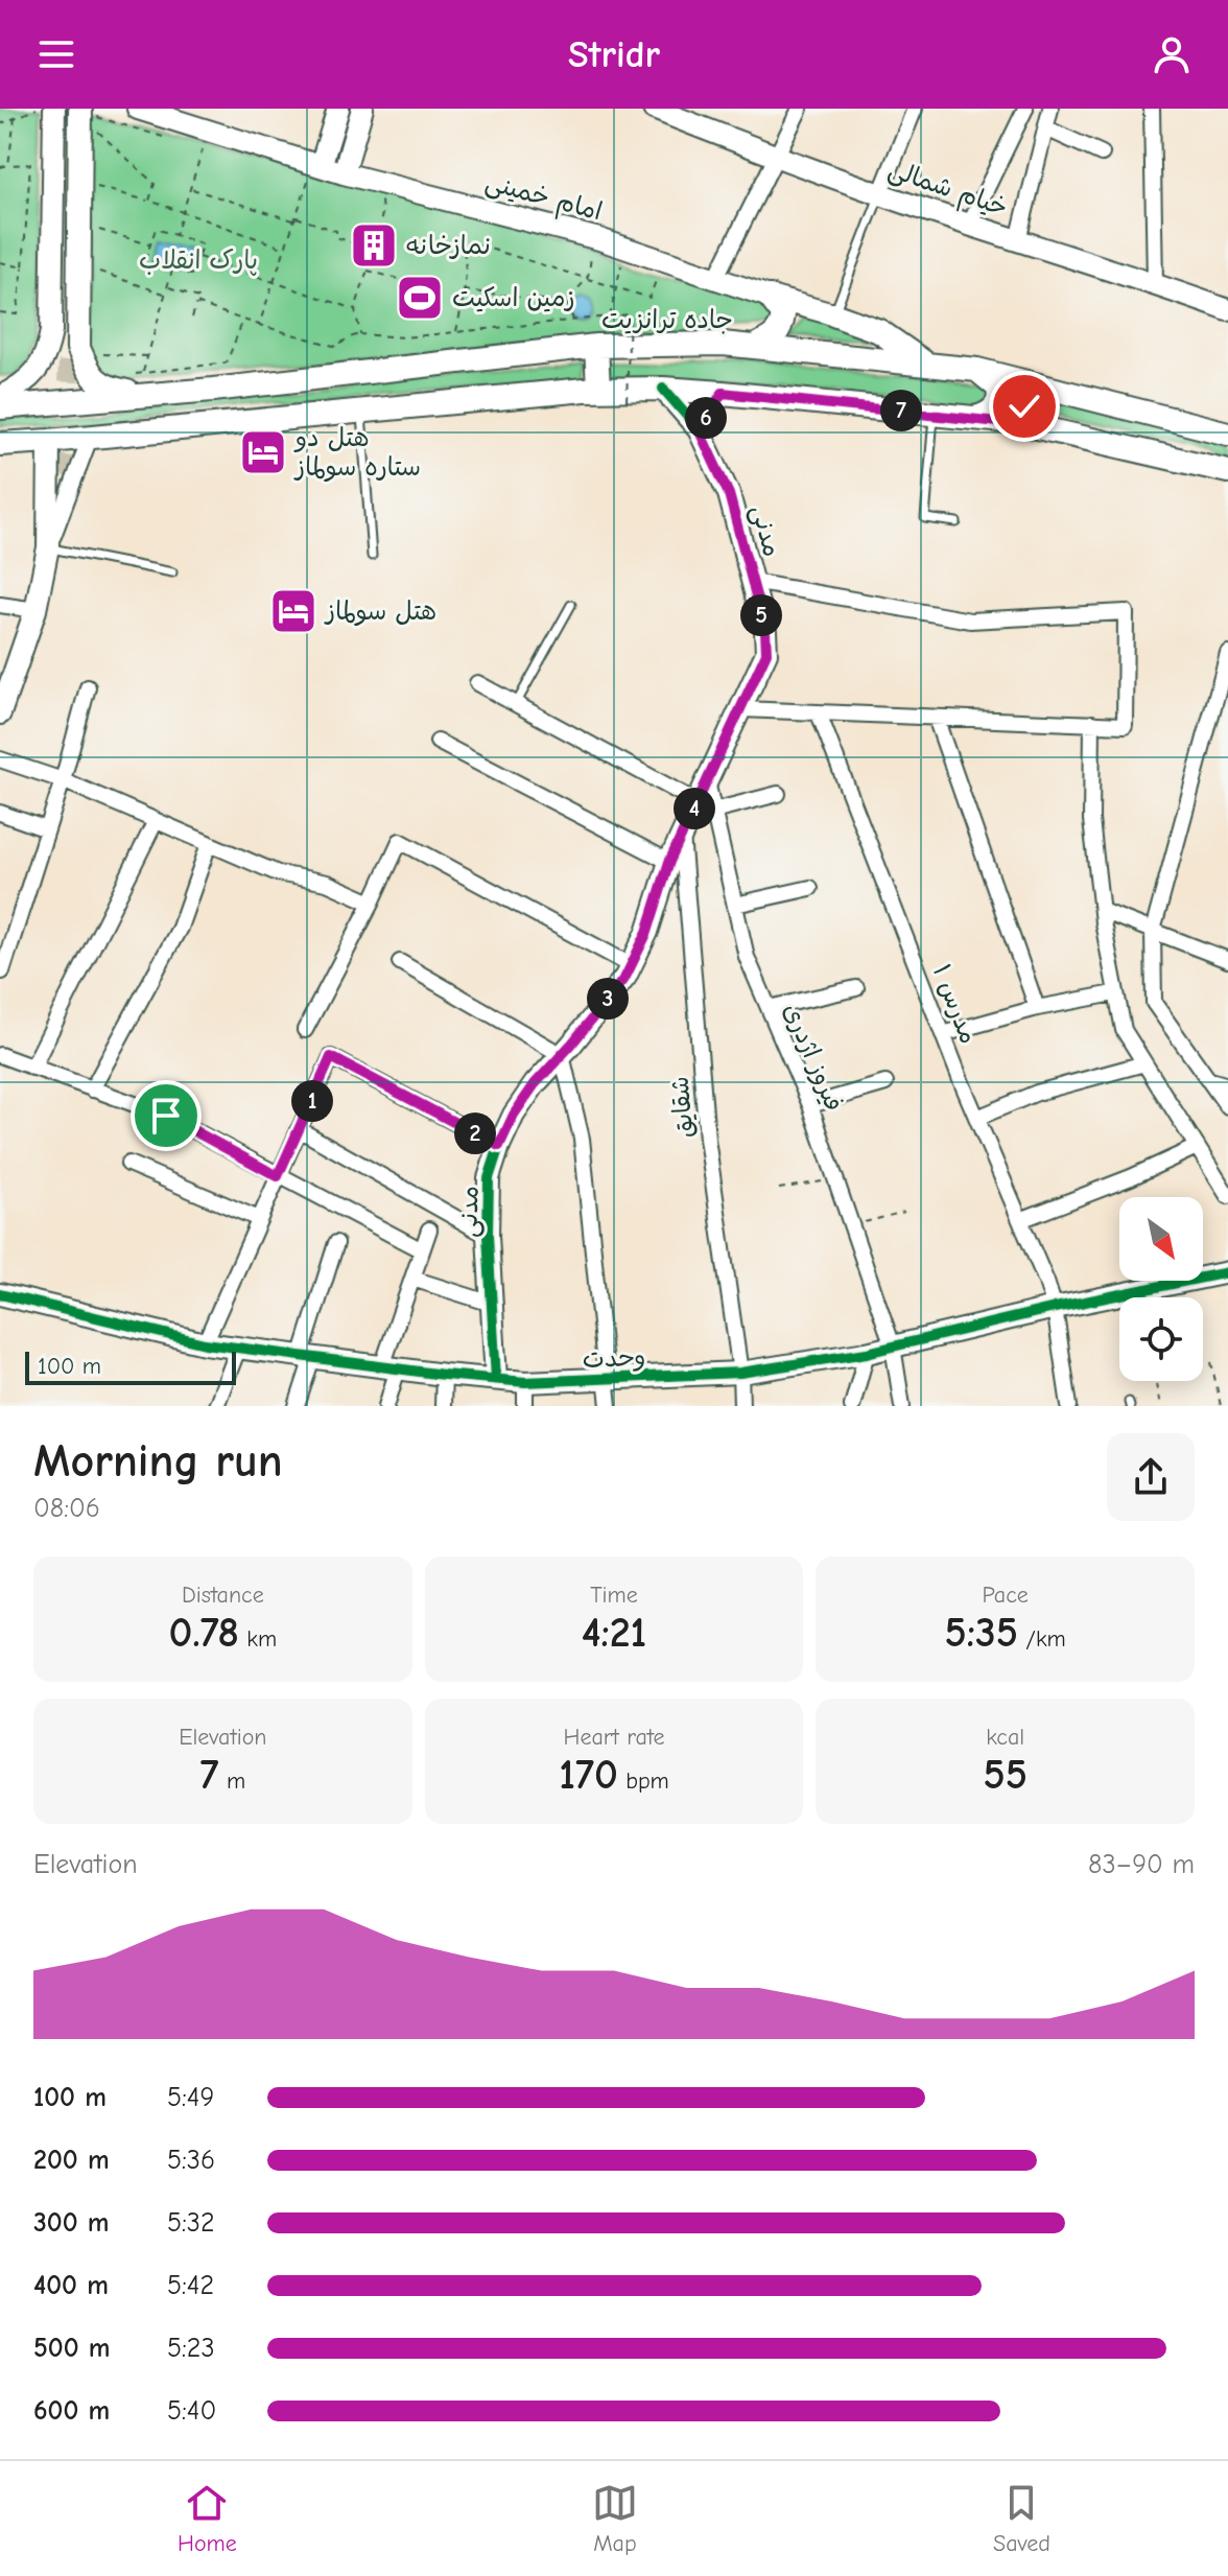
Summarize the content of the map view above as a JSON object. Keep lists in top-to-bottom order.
{
  "streets": {
    "main road": ["امام خمینی", "جاده ترانزیت"],
    "street": [
      "خیام شمالی",
      "مدنی",
      "مدرس ۱",
      "فیروز اژدری",
      "شقایق",
      "وحدت"
    ]
  },
  "crossings": [
    ["امام خمینی", "جاده ترانزیت"],
    ["مدنی", "فیروز اژدری"],
    ["مدنی", "شقایق"],
    ["مدنی", "وحدت"],
    ["مدرس ۱", "وحدت"],
    ["فیروز اژدری", "وحدت"],
    ["شقایق", "وحدت"]
  ],
  "parks": ["پارک انقلاب"],
  "places": {
    "building": ["نمازخانه"],
    "sports": ["زمین اسکیت"],
    "hotel": ["هتل دو ستاره سولماز", "هتل سولماز"]
  },
  "scale_bar": "100 m",
  "north": "bottom right",
  "page": {
    "header": "Stridr",
    "pins": [
      "7",
      "6",
      "5",
      "4",
      "3",
      "1",
      "2"
    ],
    "scale": "100 m",
    "heading": ["Morning run", "08:06"],
    "stats": [
      ["Distance", "0.78 km"],
      ["Time", "4:21"],
      ["Pace", "5:35 /km"],
      ["Elevation", "7 m"],
      ["Heart rate", "170 bpm"],
      ["kcal", "55"]
    ],
    "chart": ["Elevation", "83–90 m"],
    "list": [
      {
        "name": "100 m",
        "note": "5:49"
      },
      {
        "name": "200 m",
        "note": "5:36"
      },
      {
        "name": "300 m",
        "note": "5:32"
      },
      {
        "name": "400 m",
        "note": "5:42"
      },
      {
        "name": "500 m",
        "note": "5:23"
      },
      {
        "name": "600 m",
        "note": "5:40"
      }
    ],
    "tabs": ["Home", "Map", "Saved"]
  }
}
